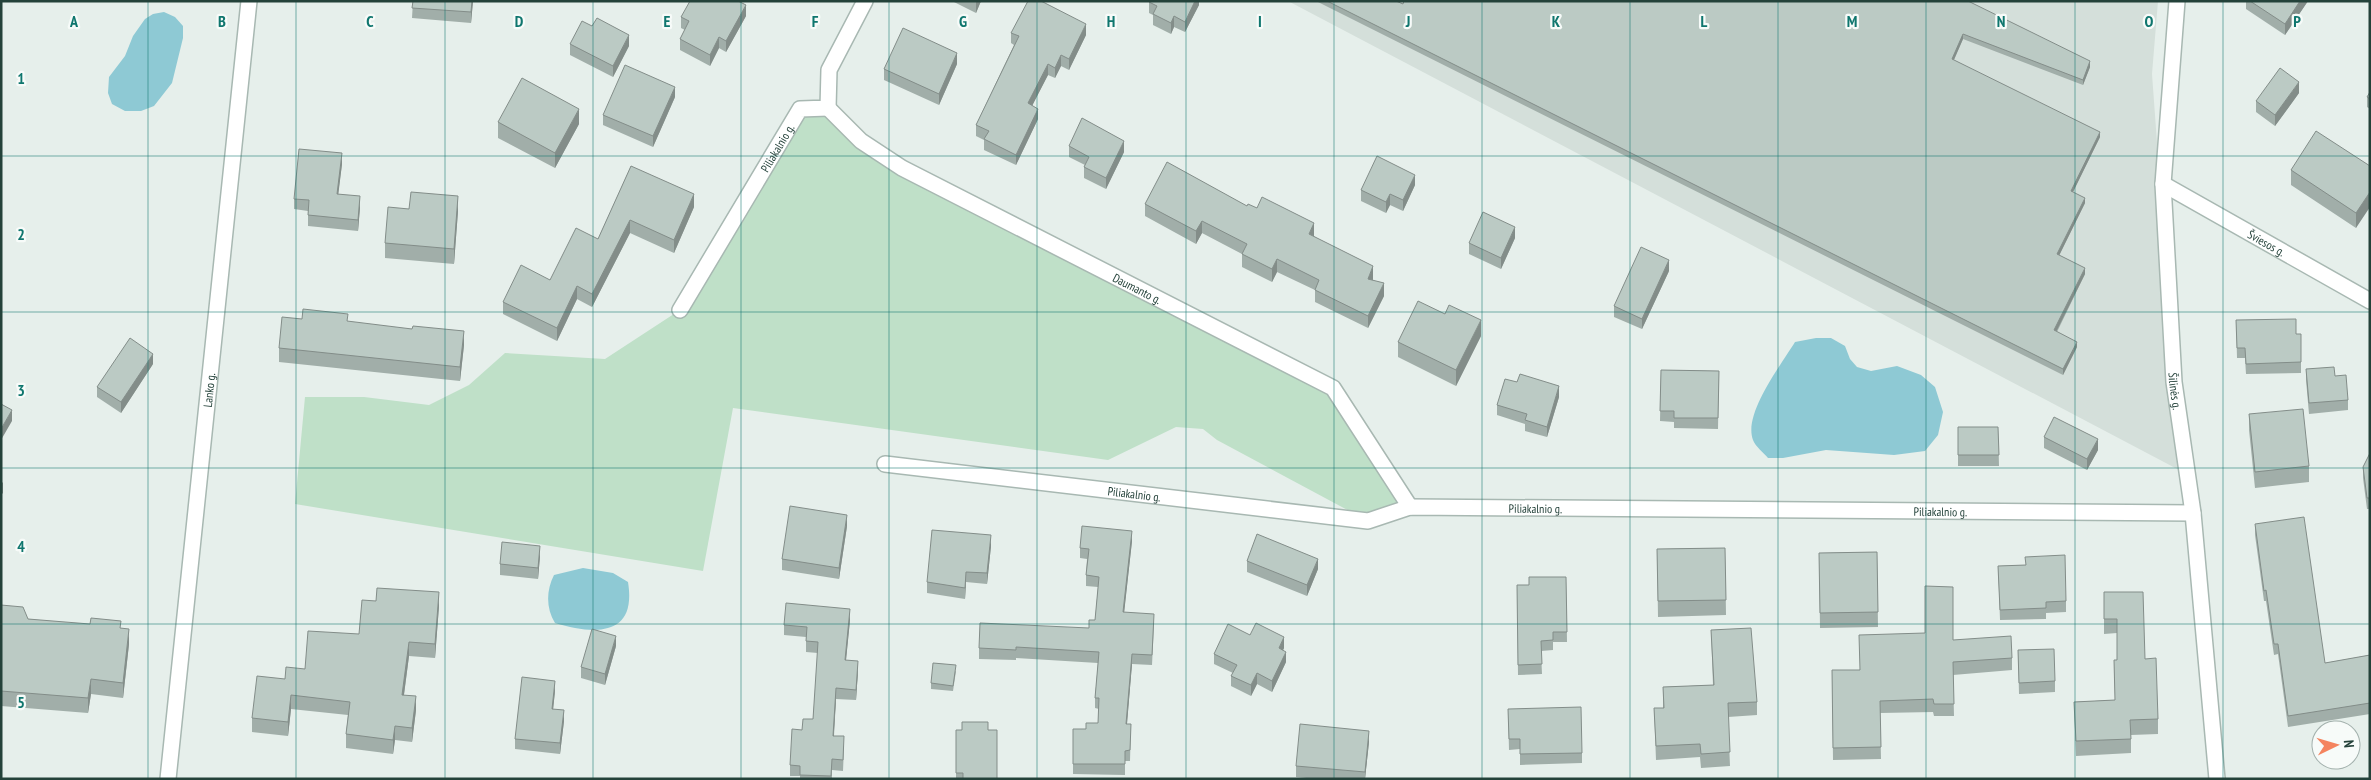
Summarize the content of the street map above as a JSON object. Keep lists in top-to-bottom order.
{
  "streets": {
    "street": [
      "Piliakalnio g.",
      "Šviesos g.",
      "Daumanto g.",
      "Lanko g.",
      "Šilinės g."
    ]
  },
  "crossings": [
    ["Piliakalnio g.", "Daumanto g."],
    ["Piliakalnio g.", "Šilinės g."],
    ["Šviesos g.", "Šilinės g."]
  ],
  "north": "right",
  "grid": {
    "columns": [
      "A",
      "B",
      "C",
      "D",
      "E",
      "F",
      "G",
      "H",
      "I",
      "J",
      "K",
      "L",
      "M",
      "N",
      "O",
      "P"
    ],
    "rows": [
      "1",
      "2",
      "3",
      "4",
      "5"
    ]
  }
}
